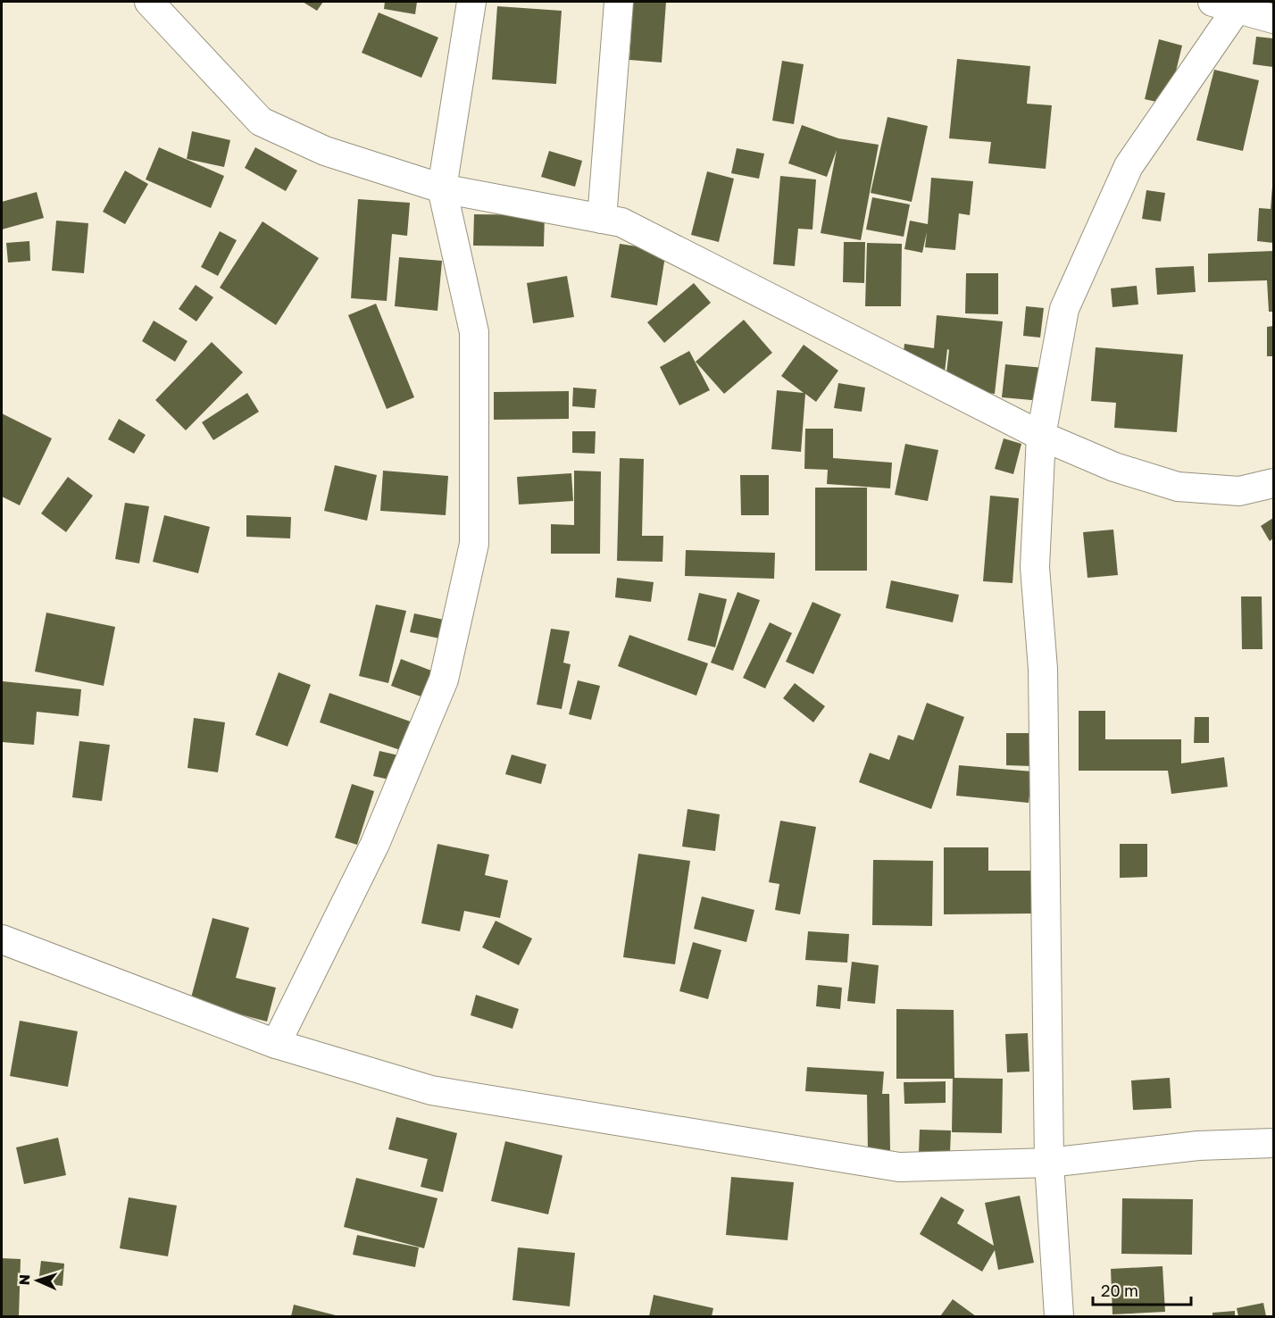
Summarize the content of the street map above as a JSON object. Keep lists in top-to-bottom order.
{
  "scale_bar": "20 m",
  "north": "left"
}
